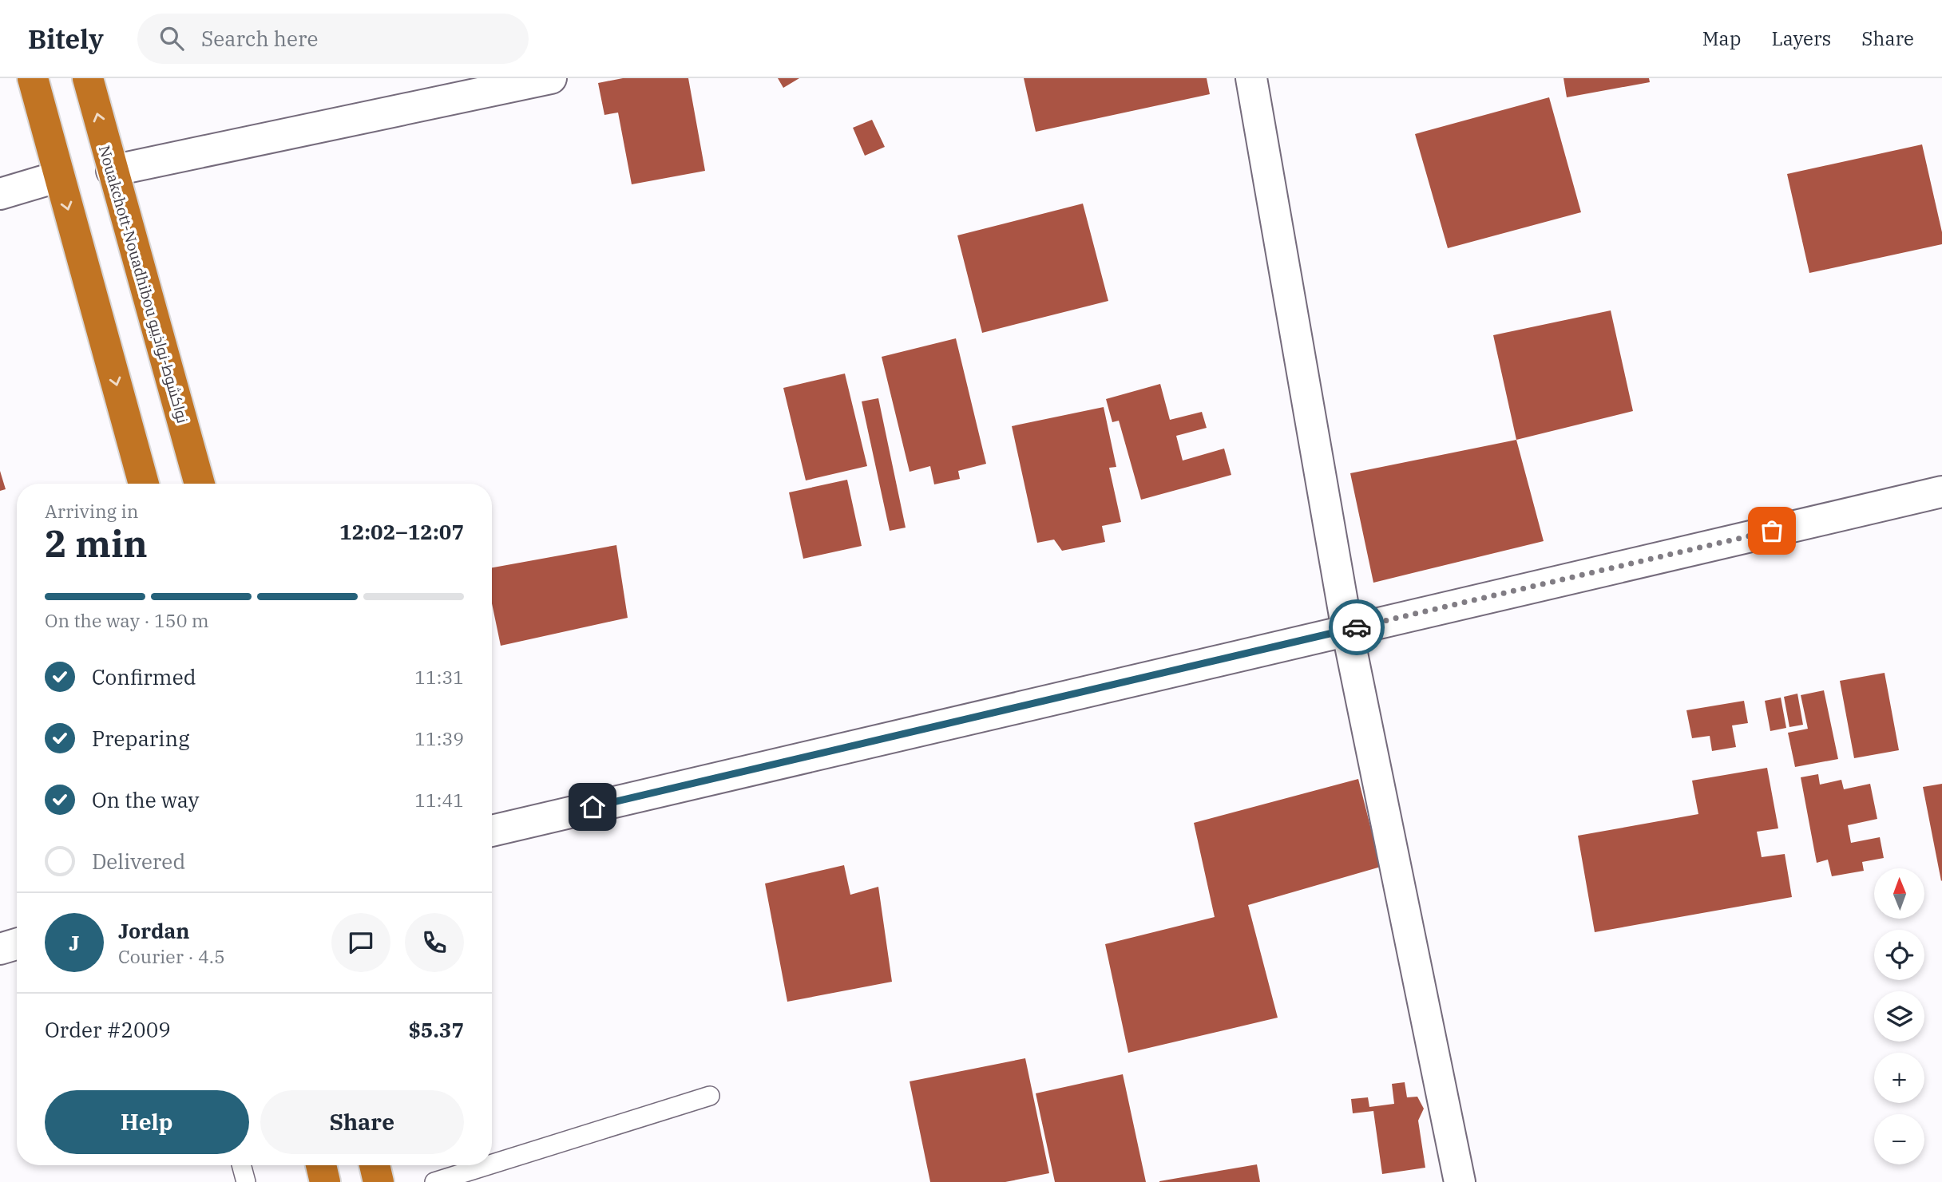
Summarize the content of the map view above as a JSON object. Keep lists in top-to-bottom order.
{
  "streets": {
    "highway": ["Nouakchott-Nouadhibou نواكشوط-نواذيبو"]
  },
  "north": "top",
  "page": {
    "header": "Bitely",
    "search": "Search here",
    "nav": ["Map", "Layers", "Share"],
    "heading": ["2 min", "Arriving in", "12:02–12:07"],
    "panel": [
      "Jordan",
      "Courier · 4.5",
      "Order #2009",
      "$5.37"
    ],
    "bar": "On the way · 150 m",
    "list": [
      ["Confirmed", "11:31"],
      ["Preparing", "11:39"],
      ["On the way", "11:41"],
      "Delivered"
    ],
    "map_buttons": ["+", "−"],
    "round": "J",
    "buttons": ["Help", "Share"]
  }
}
